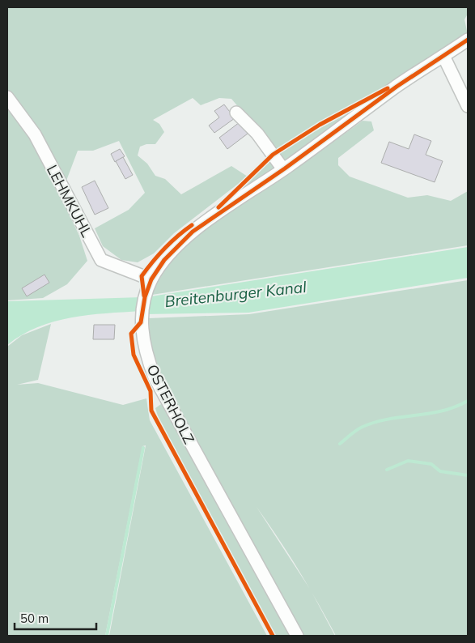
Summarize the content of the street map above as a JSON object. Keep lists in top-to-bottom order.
{
  "streets": {
    "street": ["LEHMKUHL", "OSTERHOLZ"]
  },
  "crossings": [
    ["LEHMKUHL", "OSTERHOLZ"]
  ],
  "water": ["Breitenburger Kanal"],
  "scale_bar": "50 m"
}
